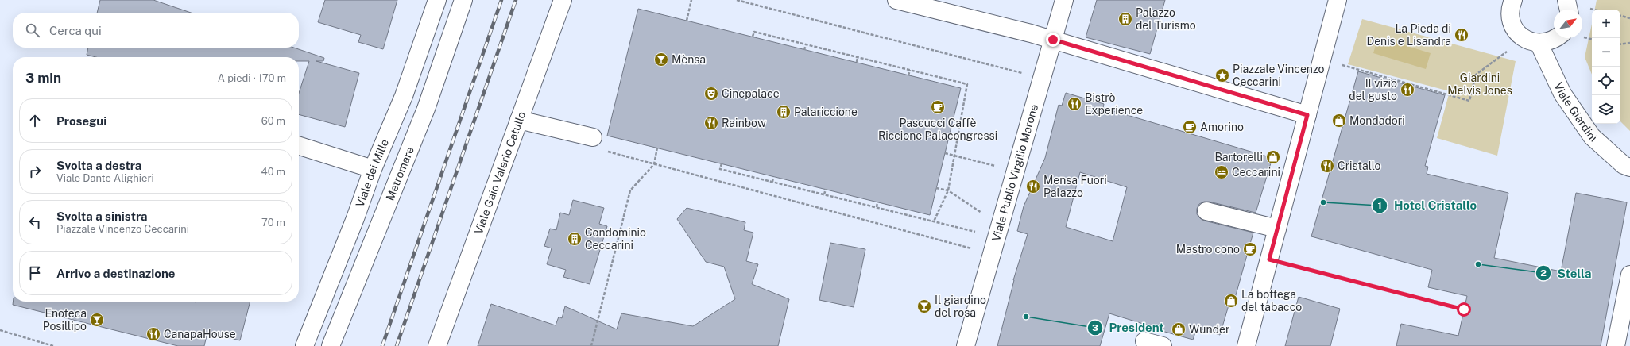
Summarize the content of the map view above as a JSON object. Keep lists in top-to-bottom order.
{
  "streets": {
    "street": [
      "Viale Giardini",
      "Viale Gaio Valerio Catullo",
      "Viale Publio Virgilio Marone",
      "Viale dei Mille",
      "Metromare"
    ]
  },
  "parks": ["Giardini Melvis Jones"],
  "places": {
    "building": ["Palazzo del Turismo", "Palariccione", "Condominio Ceccarini"],
    "restaurant": [
      "La Pieda di Denis e Lisandra",
      "Il vizio del gusto",
      "Bistrò Experience",
      "Rainbow",
      "Cristallo",
      "Mensa Fuori Palazzo",
      "CanapaHouse"
    ],
    "bar": ["Mènsa", "Il giardino del rosa", "Enoteca Posillipo"],
    "place": ["Piazzale Vincenzo Ceccarini"],
    "theatre": ["Cinepalace"],
    "cafe": ["Pascucci Caffè Riccione Palacongressi", "Amorino", "Mastro cono"],
    "shop": [
      "Mondadori",
      "Bartorelli",
      "La bottega del tabacco",
      "Wunder"
    ],
    "hotel": ["Ceccarini"],
    "other": ["Hotel Cristallo", "Stella", "President"]
  },
  "north": "top right",
  "page": {
    "map_buttons": ["+", "−"],
    "search": "Cerca qui",
    "heading": ["3 min", "A piedi · 170 m"],
    "list": [
      ["Prosegui", "60 m"],
      ["Svolta a destra", "Viale Dante Alighieri", "40 m"],
      ["Svolta a sinistra", "Piazzale Vincenzo Ceccarini", "70 m"],
      "Arrivo a destinazione"
    ]
  }
}
